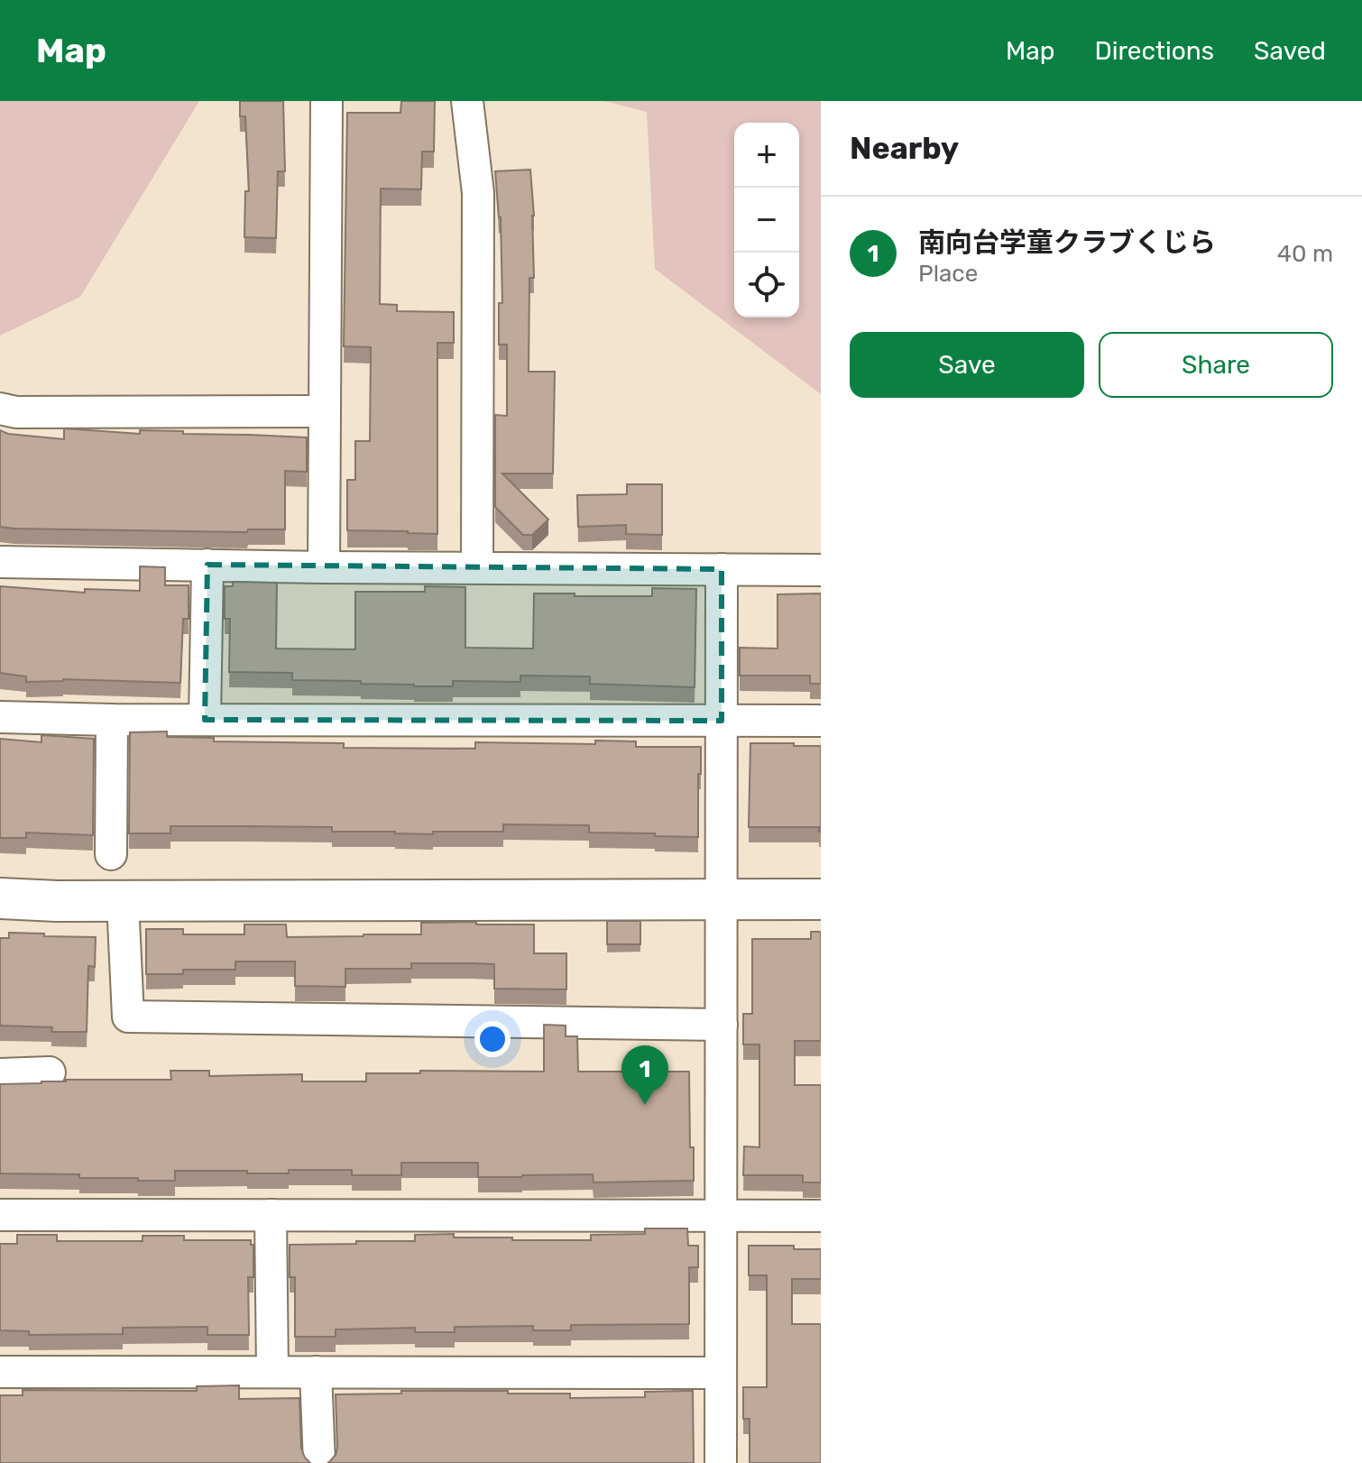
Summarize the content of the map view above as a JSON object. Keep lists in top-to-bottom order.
{
  "page": {
    "header": "Map",
    "nav": ["Map", "Directions", "Saved"],
    "heading": "Nearby",
    "map_buttons": ["+", "−"],
    "list": [
      {
        "mark": "1",
        "name": "南向台学童クラブくじら",
        "note": "Place",
        "value": "40 m"
      }
    ],
    "buttons": ["Save", "Share"],
    "pins": "1"
  }
}
